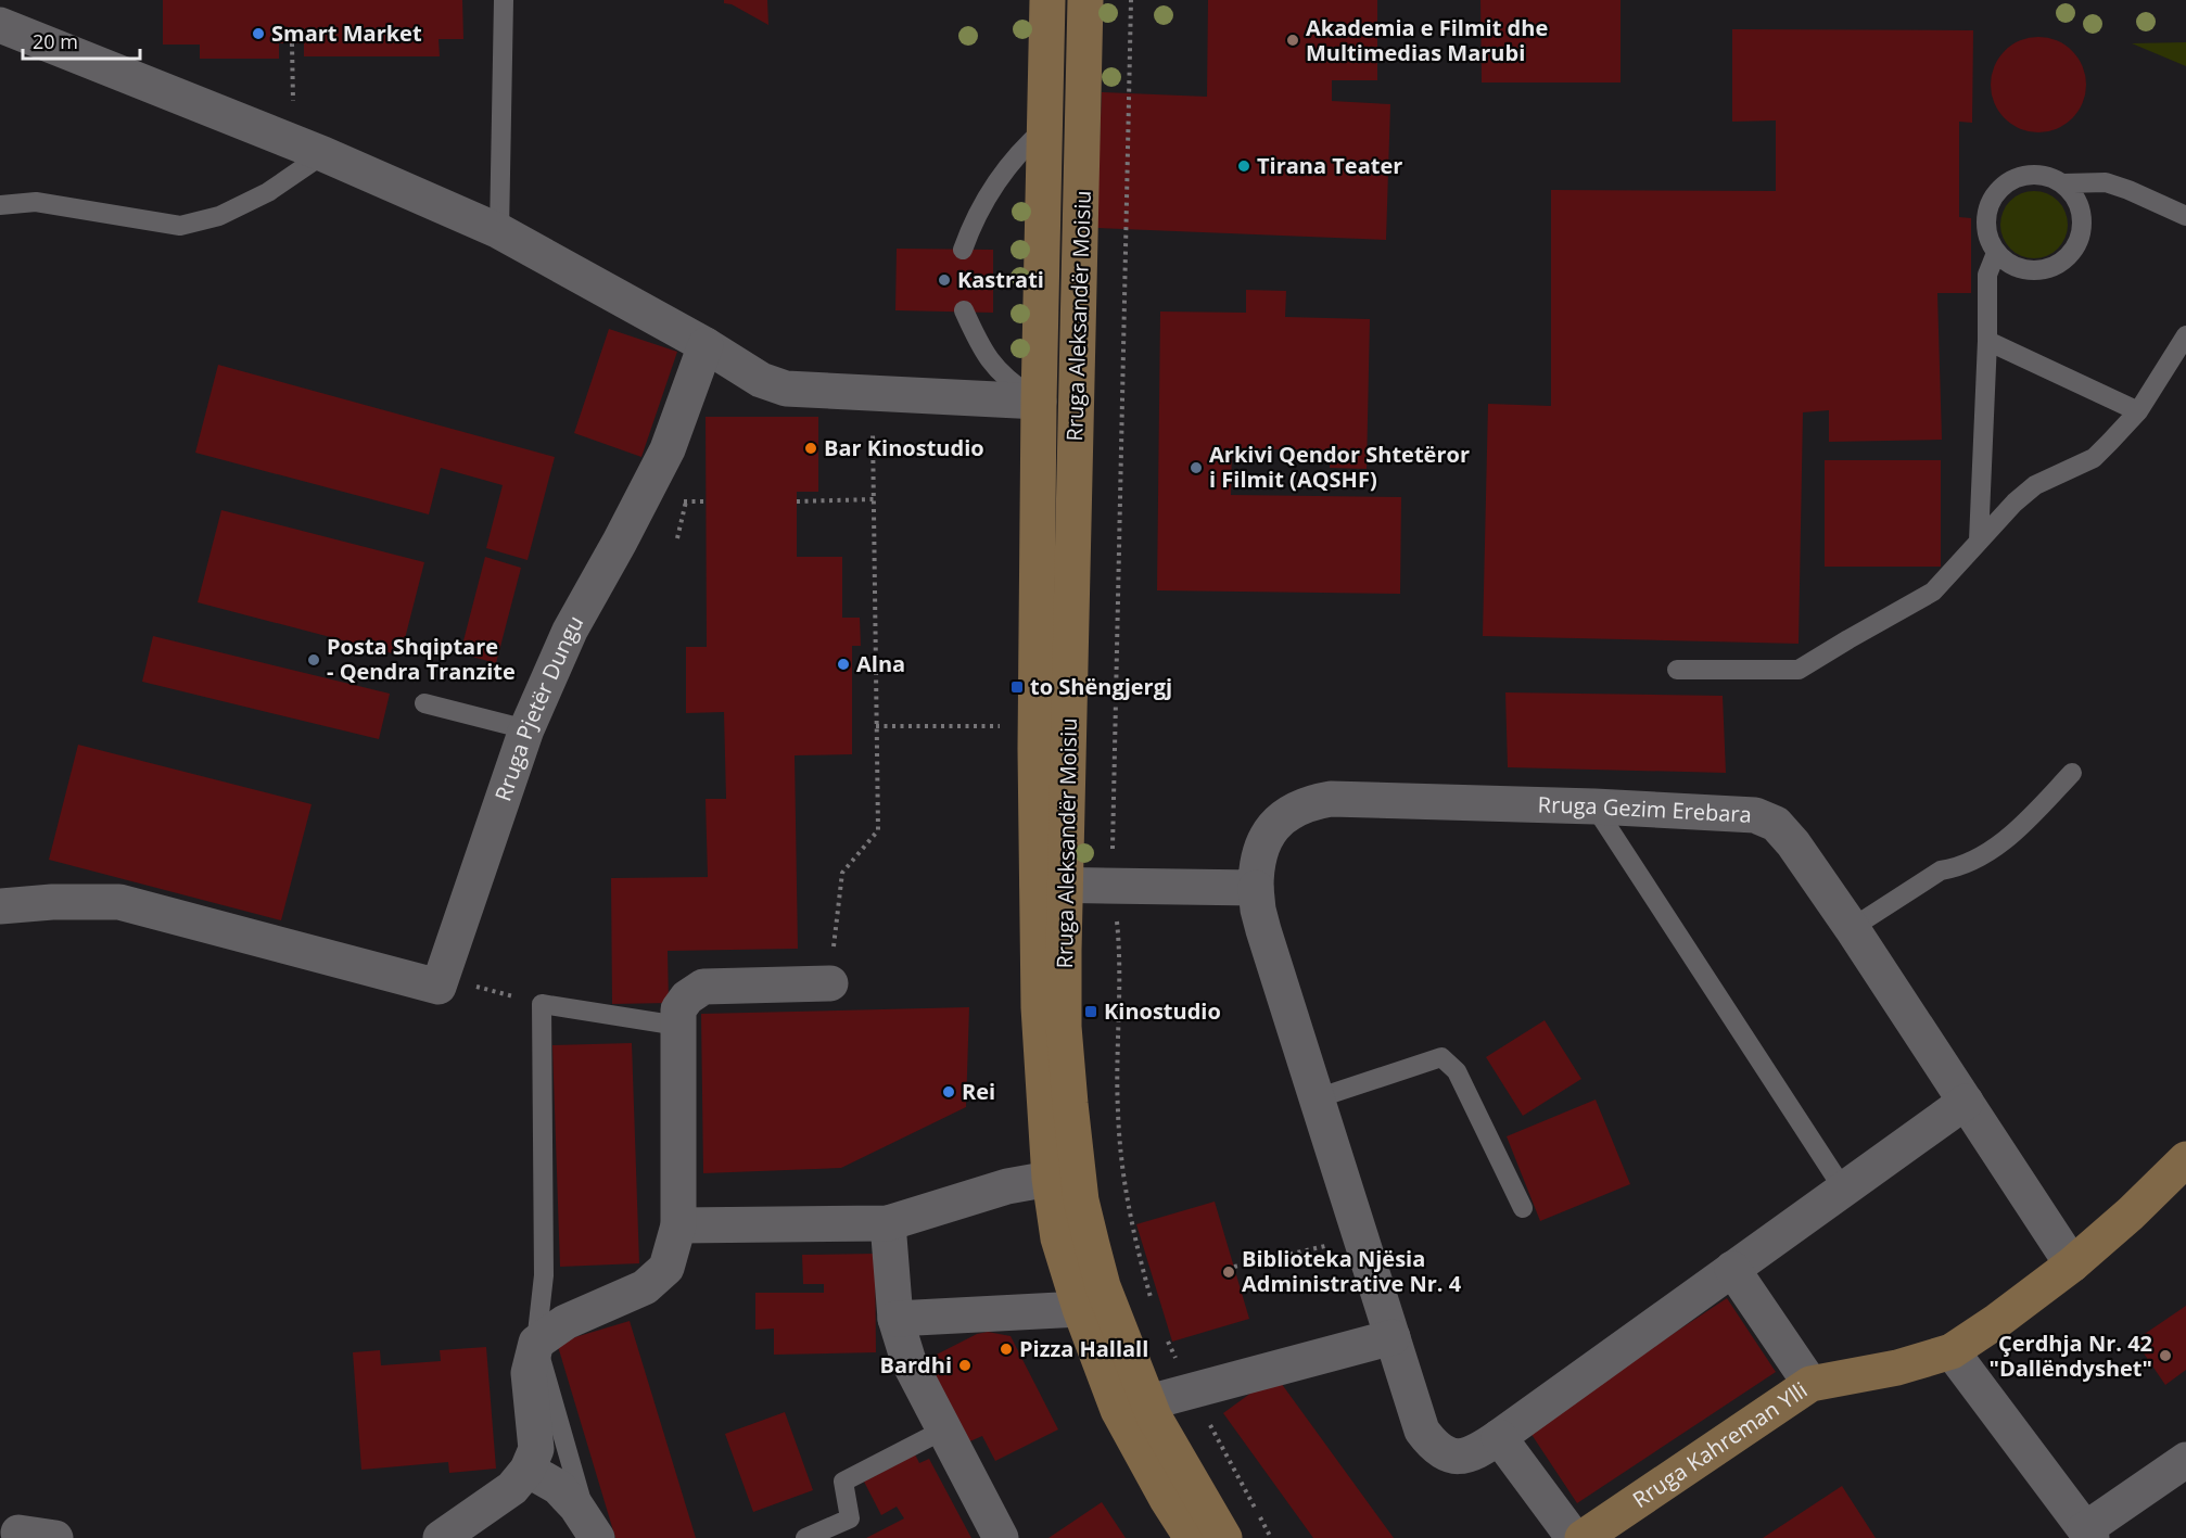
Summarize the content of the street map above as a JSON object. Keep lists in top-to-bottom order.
{
  "streets": {
    "main road": ["Rruga Aleksandër Moisiu", "Rruga Kahreman Ylli"],
    "street": ["Rruga Pjetër Dungu", "Rruga Gezim Erebara"]
  },
  "crossings": [
    ["Rruga Gezim Erebara", "Rruga Kahreman Ylli"]
  ],
  "places": {
    "other": [
      "Smart Market",
      "Akademia e Filmit dhe Multimedias Marubi",
      "Tirana Teater",
      "Kastrati",
      "Bar Kinostudio",
      "Arkivi Qendor Shtetëror i Filmit (AQSHF)",
      "Posta Shqiptare - Qendra Tranzite",
      "Alna",
      "Rei",
      "Biblioteka Njësia Administrative Nr. 4",
      "Pizza Hallall",
      "Çerdhja Nr. 42 \"Dallëndyshet\"",
      "Bardhi"
    ],
    "transit": ["to Shëngjergj", "Kinostudio"]
  },
  "scale_bar": "20 m"
}
